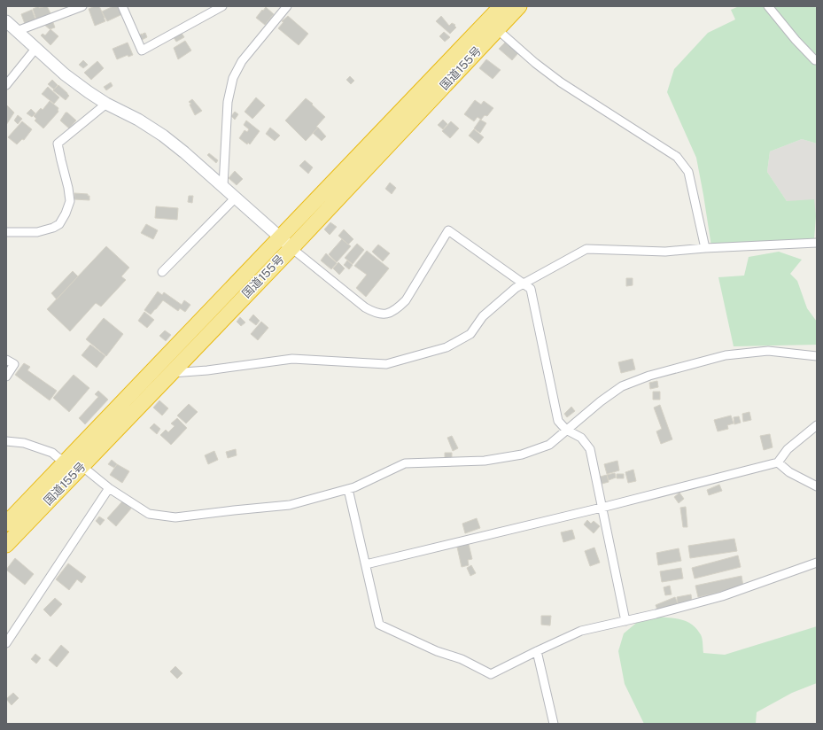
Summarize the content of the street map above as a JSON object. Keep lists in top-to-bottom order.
{
  "streets": {
    "highway": ["国道155号"]
  }
}
